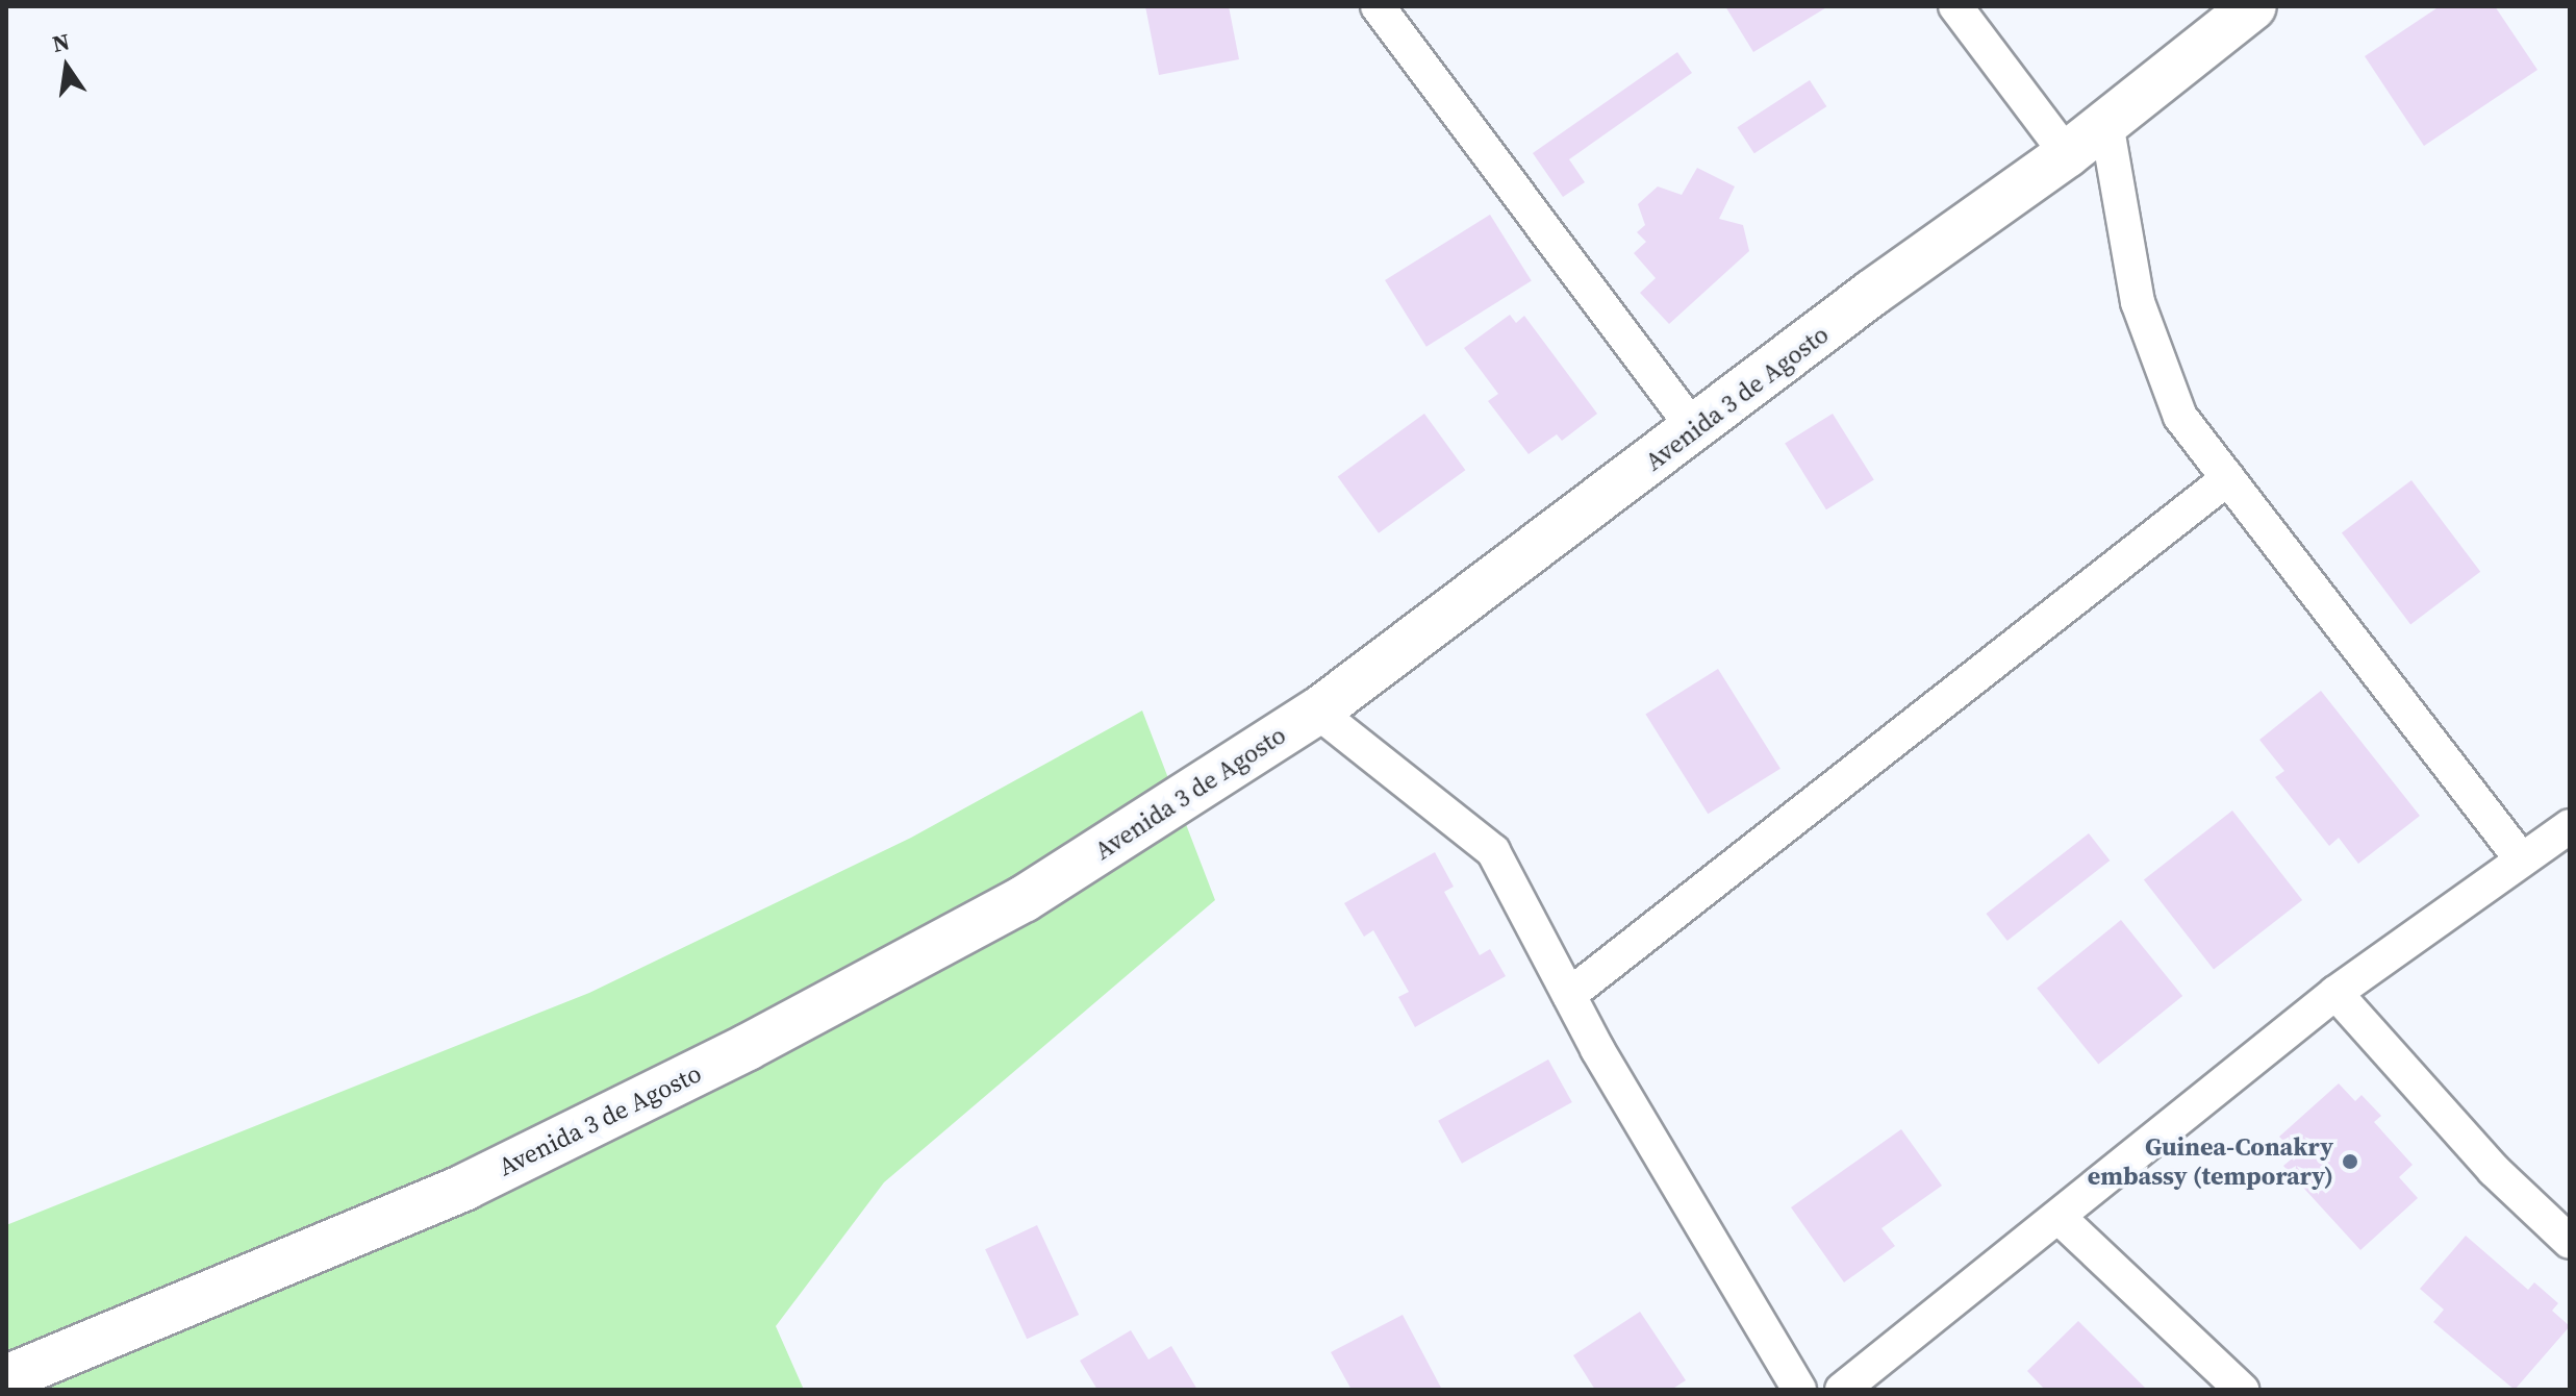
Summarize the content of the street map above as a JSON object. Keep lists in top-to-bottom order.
{
  "streets": {
    "street": ["Avenida 3 de Agosto"]
  },
  "places": ["Guinea-Conakry embassy (temporary)"],
  "north": "top"
}
